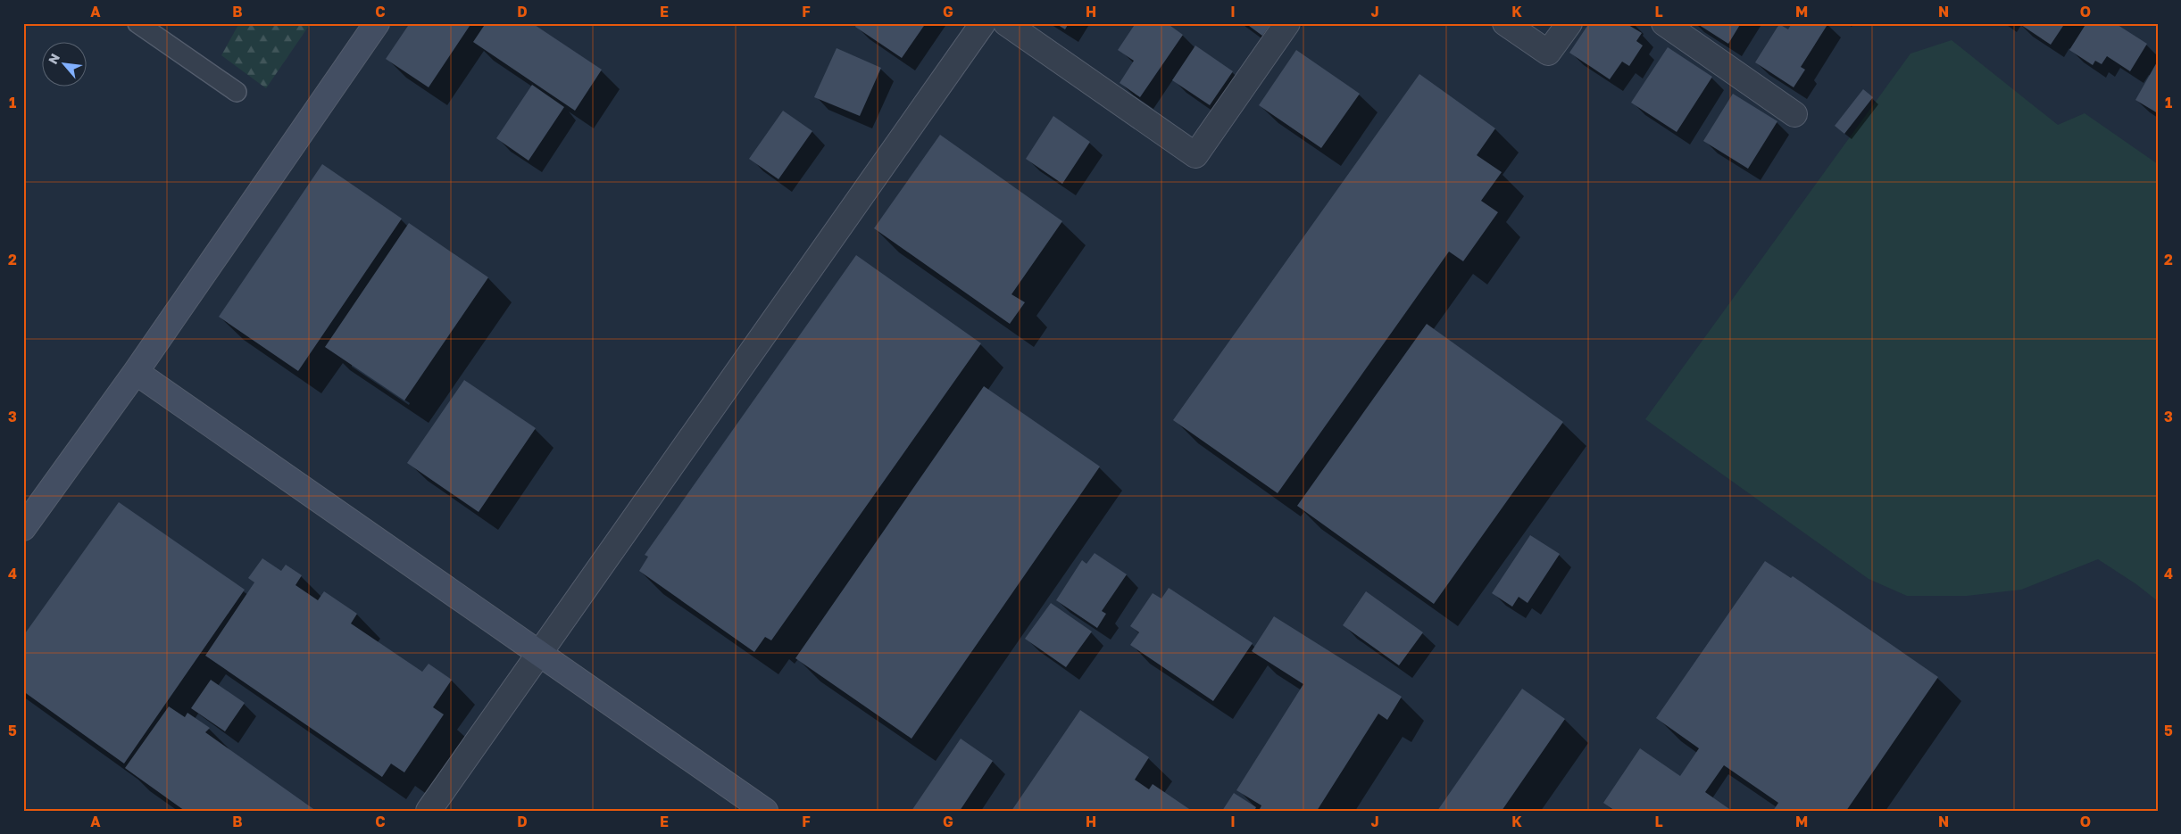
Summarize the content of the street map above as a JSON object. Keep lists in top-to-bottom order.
{
  "north": "top left",
  "grid": {
    "columns": [
      "A",
      "B",
      "C",
      "D",
      "E",
      "F",
      "G",
      "H",
      "I",
      "J",
      "K",
      "L",
      "M",
      "N",
      "O"
    ],
    "rows": [
      "1",
      "2",
      "3",
      "4",
      "5"
    ]
  }
}
